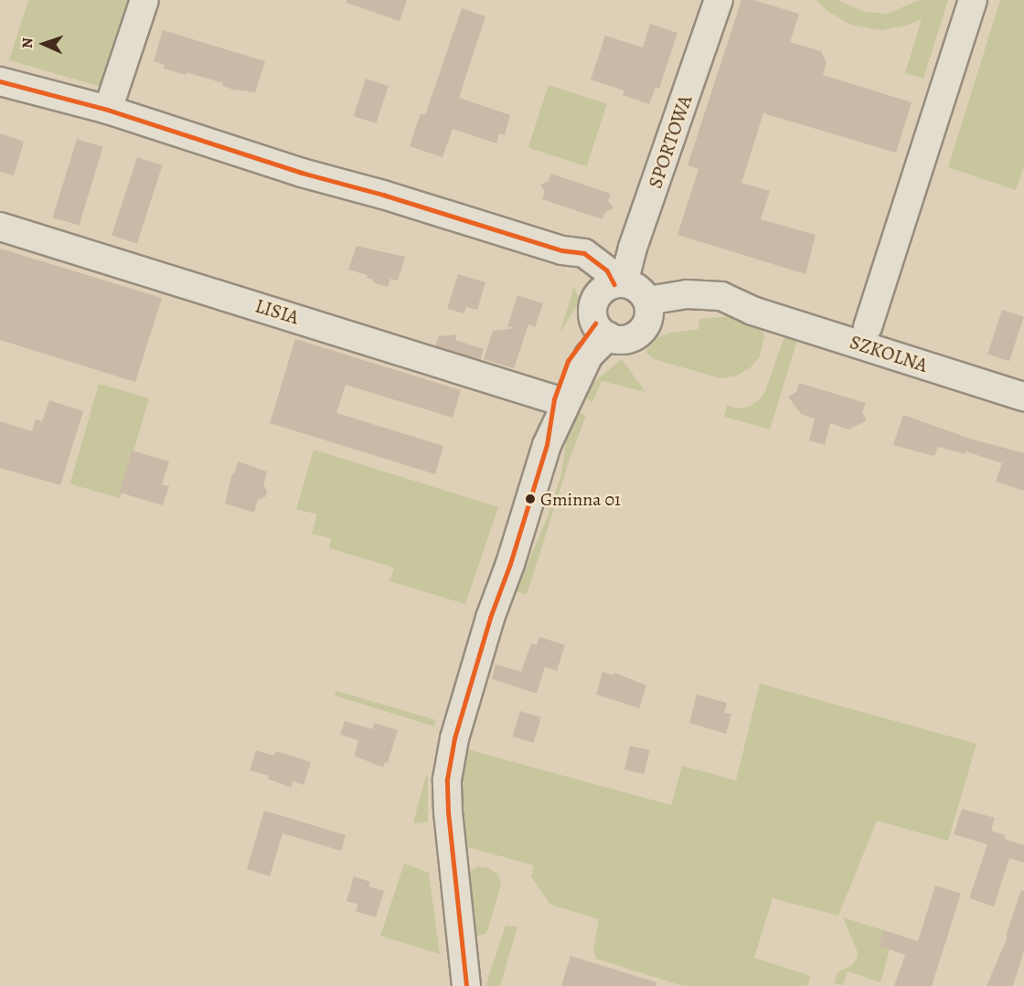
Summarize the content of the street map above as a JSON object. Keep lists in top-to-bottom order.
{
  "streets": {
    "street": ["SPORTOWA", "LISIA", "SZKOLNA"]
  },
  "crossings": [
    ["SPORTOWA", "SZKOLNA"]
  ],
  "places": ["Gminna 01"],
  "north": "left"
}
